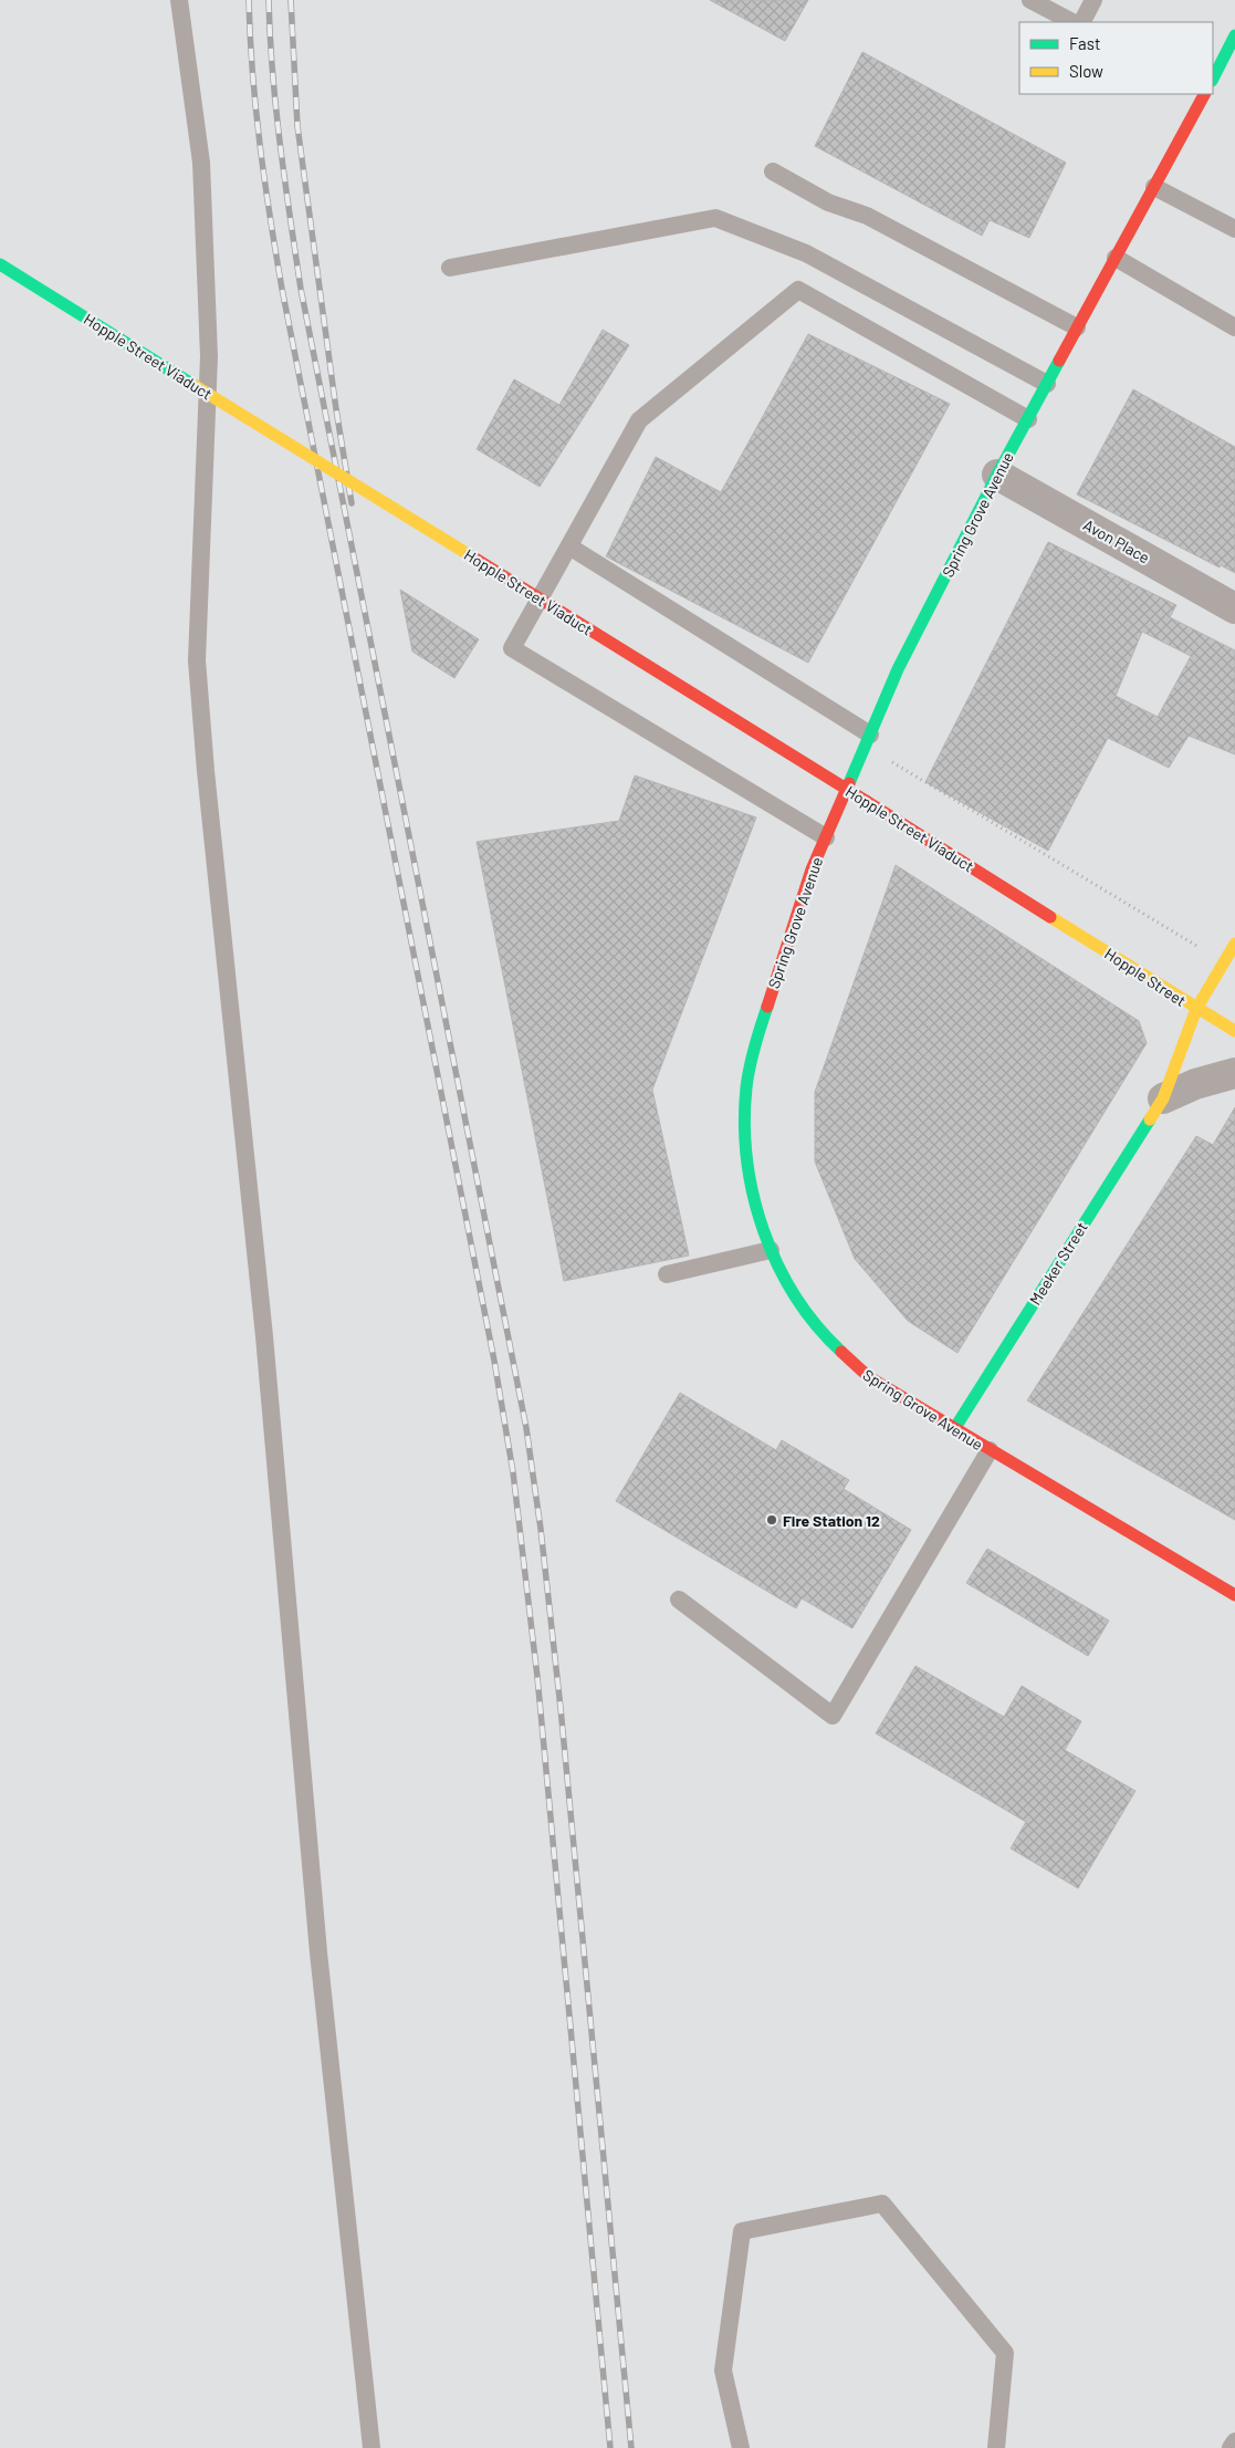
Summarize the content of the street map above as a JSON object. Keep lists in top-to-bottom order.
{
  "streets": {
    "main road": [
      "Hopple Street Viaduct",
      "Spring Grove Avenue",
      "Hopple Street",
      "Meeker Street"
    ],
    "street": ["Avon Place"]
  },
  "crossings": [
    ["Hopple Street Viaduct", "Hopple Street"],
    ["Spring Grove Avenue", "Avon Place"],
    ["Spring Grove Avenue", "Meeker Street"],
    ["Hopple Street", "Meeker Street"]
  ],
  "places": ["Fire Station 12"],
  "legend": ["Fast", "Slow"]
}
